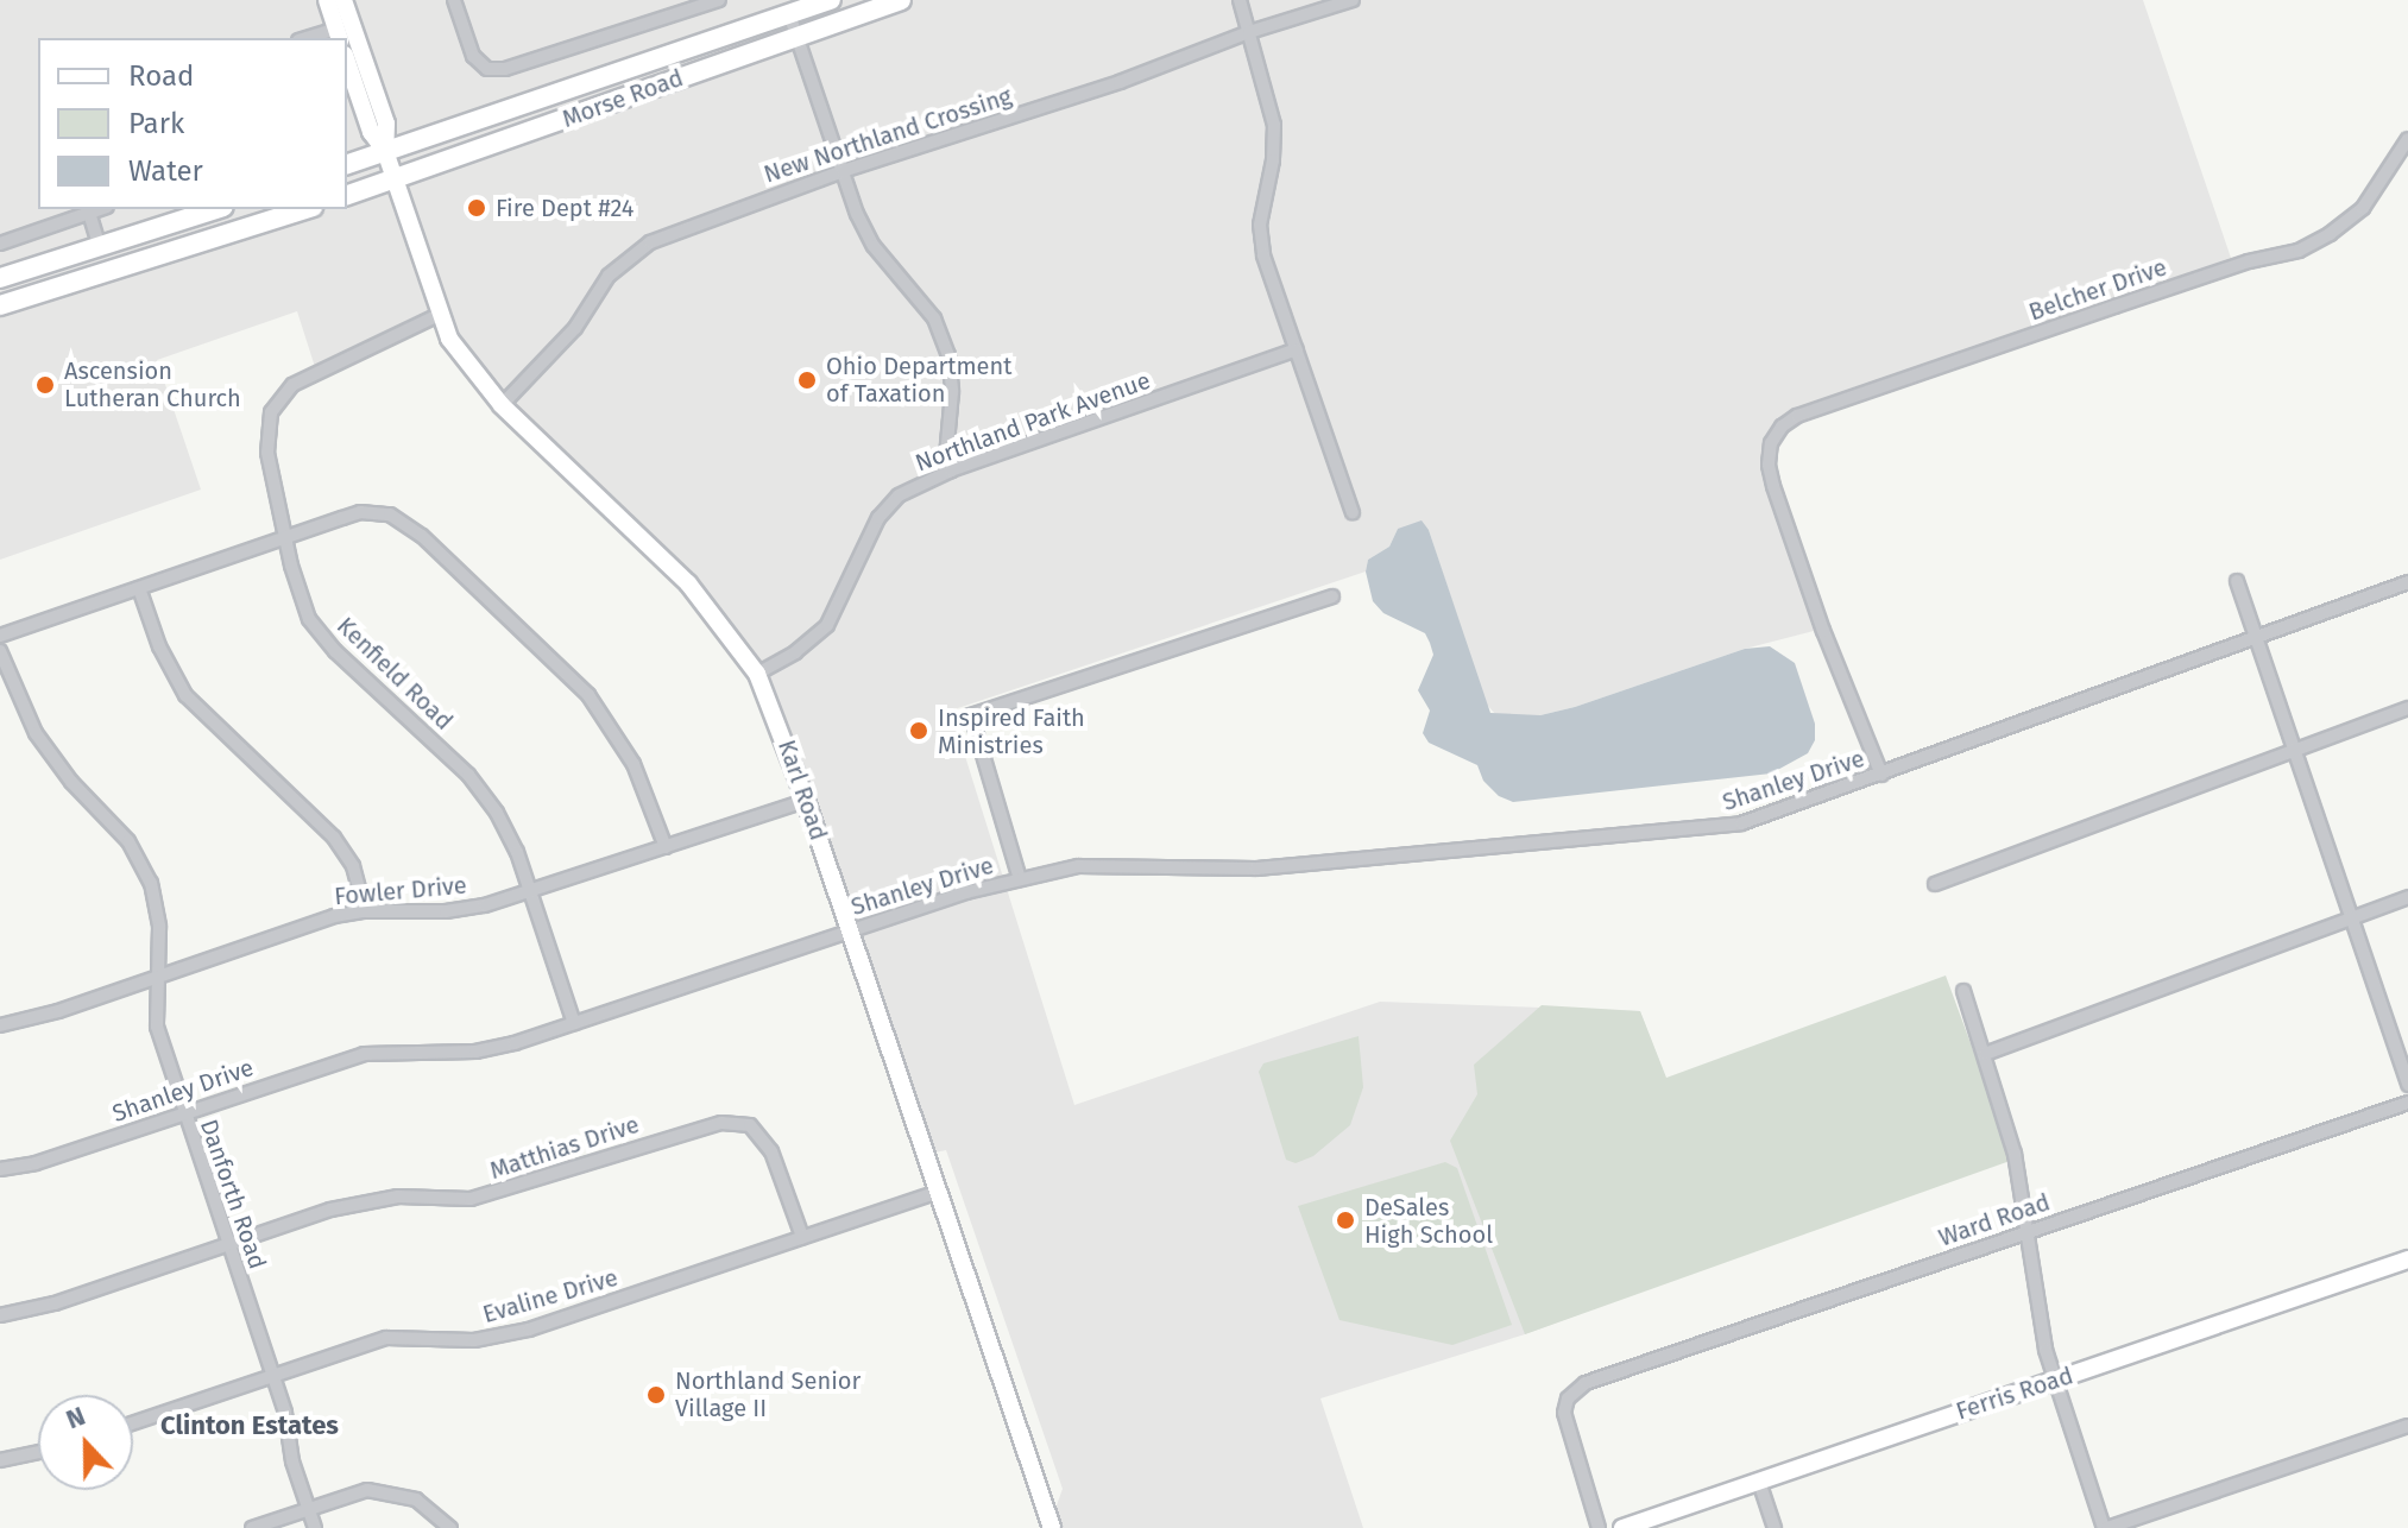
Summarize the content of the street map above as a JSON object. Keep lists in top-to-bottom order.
{
  "streets": {
    "main road": ["Morse Road", "Karl Road", "Ferris Road"],
    "street": [
      "New Northland Crossing",
      "Belcher Drive",
      "Northland Park Avenue",
      "Kenfield Road",
      "Shanley Drive",
      "Fowler Drive",
      "Matthias Drive",
      "Danforth Road",
      "Ward Road",
      "Evaline Drive"
    ]
  },
  "crossings": [
    ["Morse Road", "Karl Road"],
    ["New Northland Crossing", "Karl Road"],
    ["Belcher Drive", "Shanley Drive"],
    ["Northland Park Avenue", "Karl Road"],
    ["Kenfield Road", "Shanley Drive"],
    ["Kenfield Road", "Karl Road"],
    ["Kenfield Road", "Fowler Drive"],
    ["Shanley Drive", "Karl Road"],
    ["Shanley Drive", "Danforth Road"],
    ["Karl Road", "Fowler Drive"],
    ["Karl Road", "Evaline Drive"],
    ["Fowler Drive", "Danforth Road"],
    ["Matthias Drive", "Danforth Road"],
    ["Matthias Drive", "Evaline Drive"],
    ["Danforth Road", "Evaline Drive"]
  ],
  "districts": ["Clinton Estates"],
  "places": [
    "Fire Dept #24",
    "Ohio Department of Taxation",
    "Ascension Lutheran Church",
    "Inspired Faith Ministries",
    "DeSales High School",
    "Northland Senior Village II"
  ],
  "legend": ["Road", "Park", "Water"],
  "north": "top"
}
